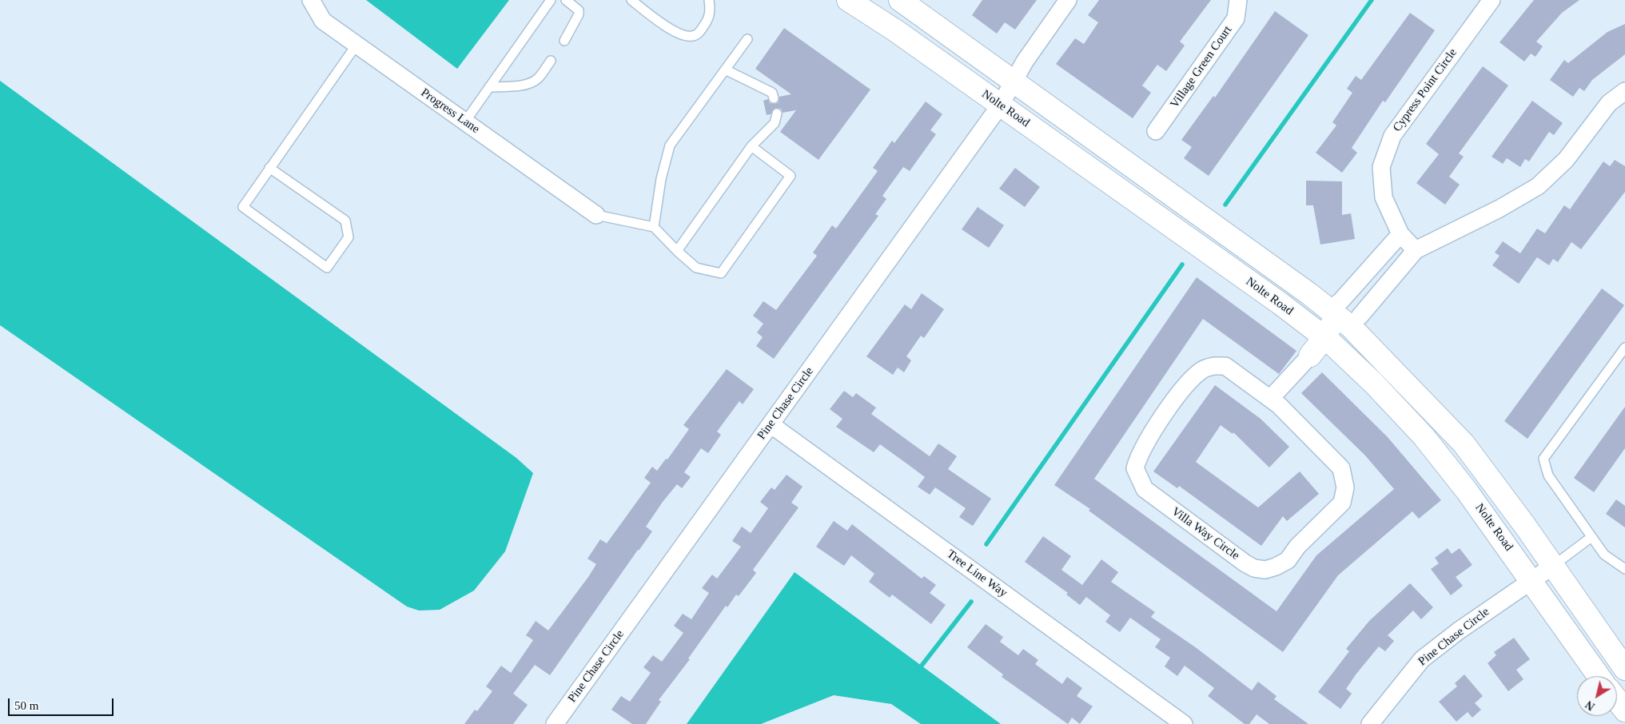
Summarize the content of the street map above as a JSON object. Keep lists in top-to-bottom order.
{
  "streets": {
    "street": [
      "Village Green Court",
      "Cypress Point Circle",
      "Nolte Road",
      "Progress Lane",
      "Pine Chase Circle",
      "Villa Way Circle",
      "Tree Line Way"
    ]
  },
  "crossings": [
    ["Nolte Road", "Pine Chase Circle"],
    ["Pine Chase Circle", "Tree Line Way"]
  ],
  "scale_bar": "50 m",
  "north": "bottom left"
}
